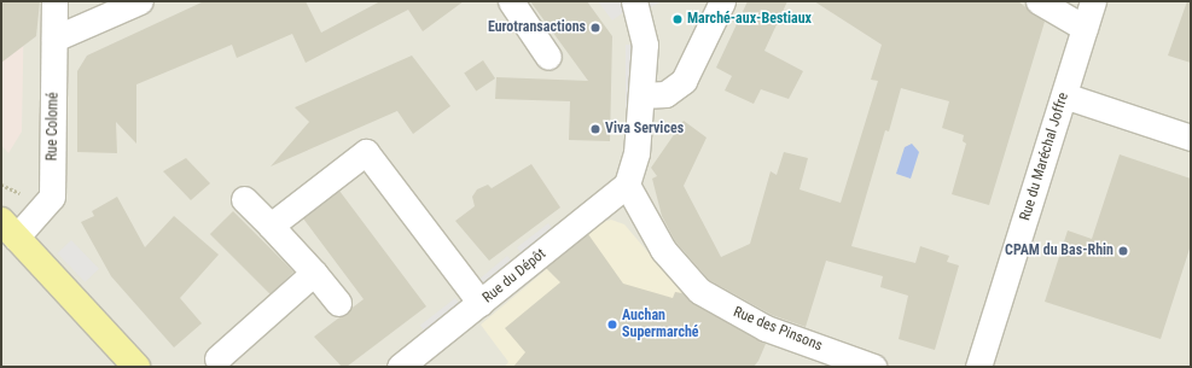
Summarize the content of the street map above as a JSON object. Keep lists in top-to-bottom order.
{
  "streets": {
    "street": [
      "Rue Colomé",
      "Rue du Maréchal Joffre",
      "Rue du Dépôt",
      "Rue des Pinsons"
    ]
  },
  "crossings": [
    ["Rue du Dépôt", "Rue des Pinsons"]
  ],
  "places": [
    "Marché-aux-Bestiaux",
    "Eurotransactions",
    "Viva Services",
    "CPAM du Bas-Rhin",
    "Auchan Supermarché"
  ]
}
